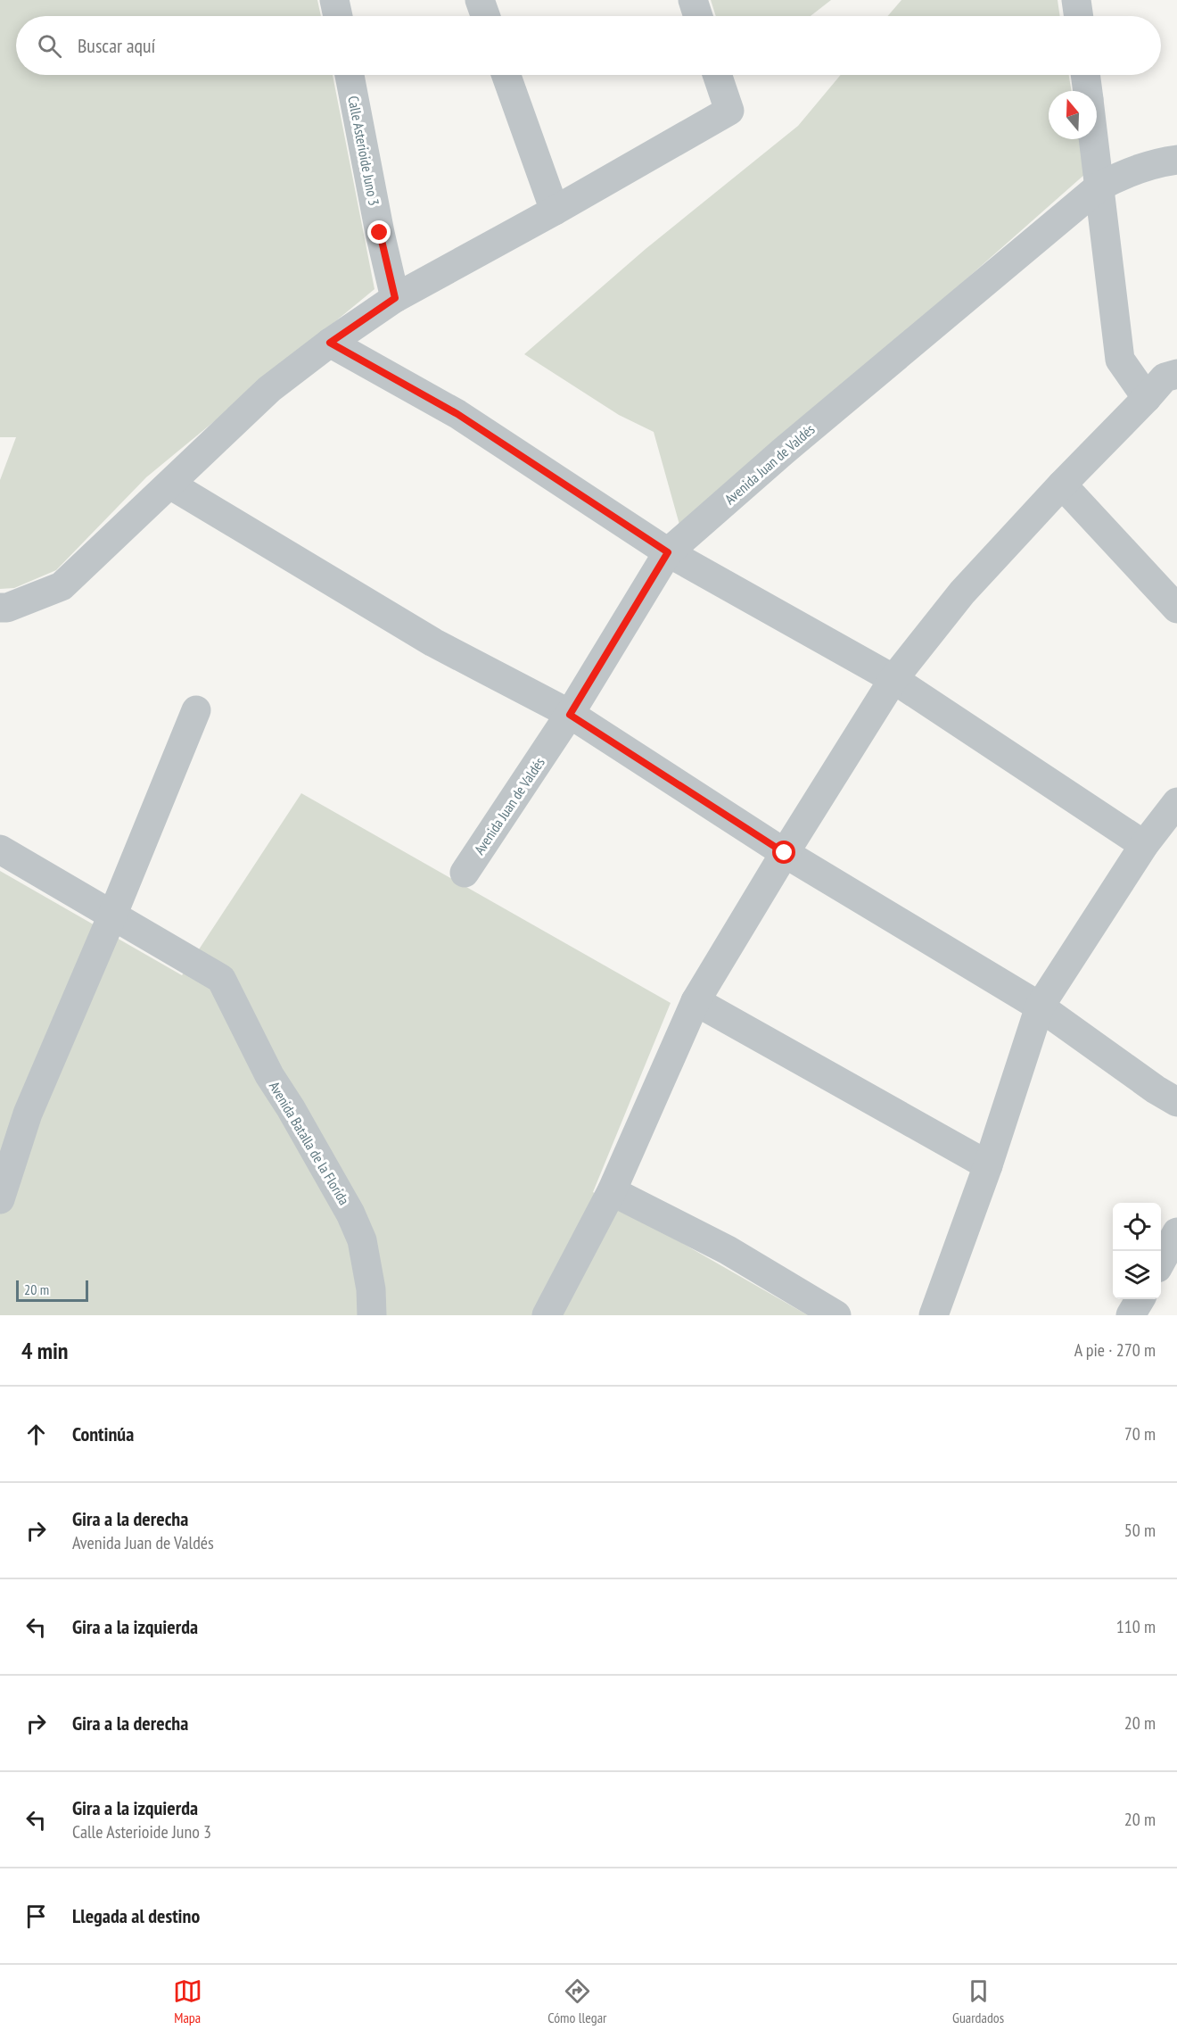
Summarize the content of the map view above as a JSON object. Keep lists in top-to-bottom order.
{
  "streets": {
    "street": ["Calle Asterioide Juno 3", "Avenida Juan de Valdés", "Avenida Batalla de la Florida"]
  },
  "scale_bar": "20 m",
  "north": "top",
  "page": {
    "search": "Buscar aquí",
    "scale": "20 m",
    "heading": ["4 min", "A pie · 270 m"],
    "list": [
      ["Continúa", "70 m"],
      ["Gira a la derecha", "Avenida Juan de Valdés", "50 m"],
      ["Gira a la izquierda", "110 m"],
      ["Gira a la derecha", "20 m"],
      ["Gira a la izquierda", "Calle Asterioide Juno 3", "20 m"],
      "Llegada al destino"
    ],
    "nav": ["Mapa", "Cómo llegar", "Guardados"]
  }
}
